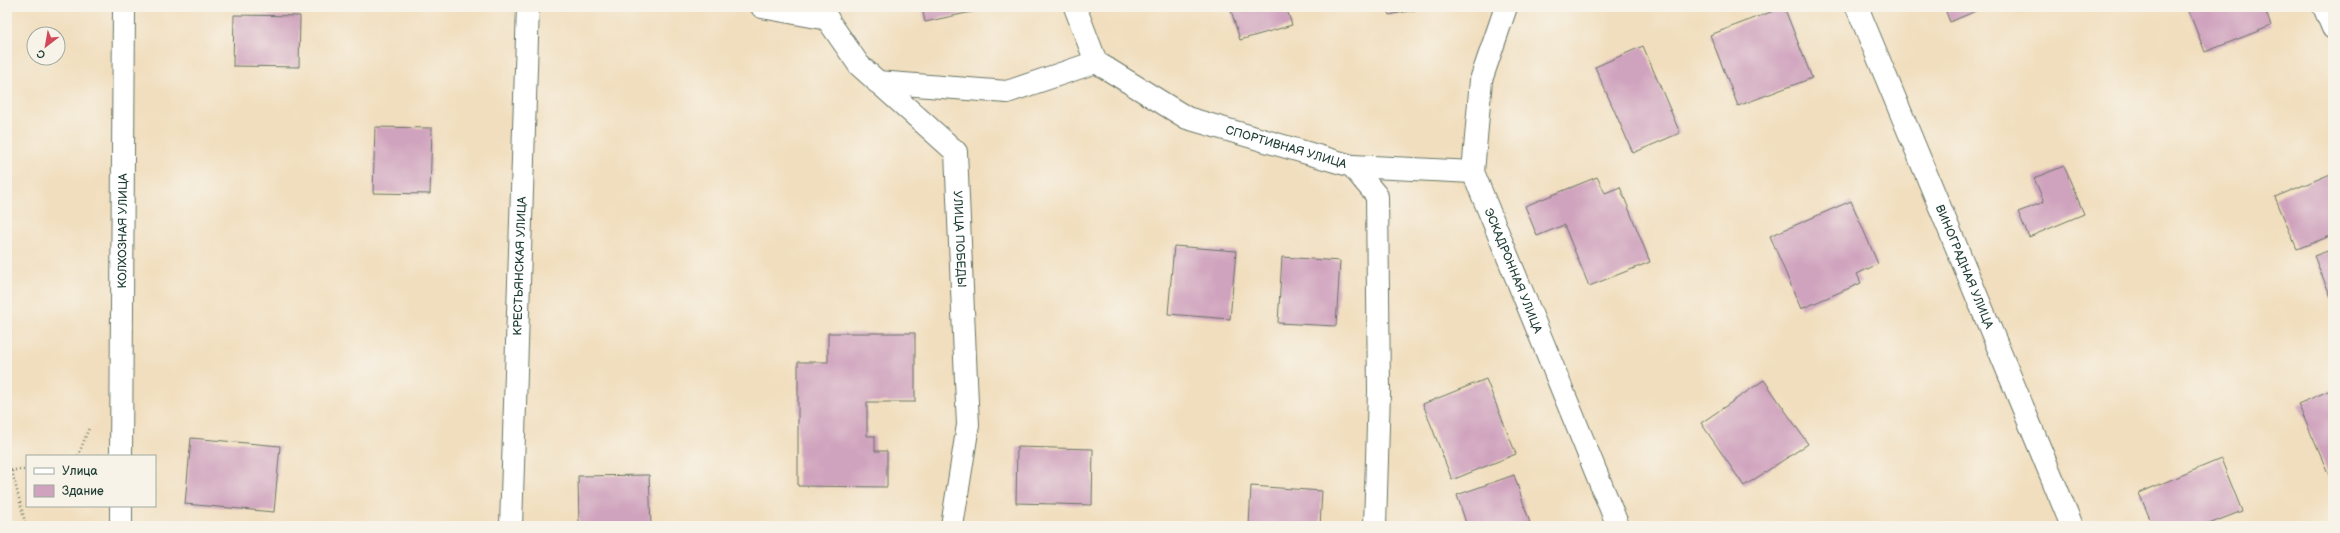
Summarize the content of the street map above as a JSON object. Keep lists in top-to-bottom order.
{
  "streets": {
    "street": [
      "СПОРТИВНАЯ УЛИЦА",
      "КОЛХОЗНАЯ УЛИЦА",
      "УЛИЦА ПОБЕДЫ",
      "КРЕСТЬЯНСКАЯ УЛИЦА",
      "ВИНОГРАДНАЯ УЛИЦА",
      "ЭСКАДРОННАЯ УЛИЦА"
    ]
  },
  "legend": ["Улица", "Здание"],
  "north": "bottom left"
}
